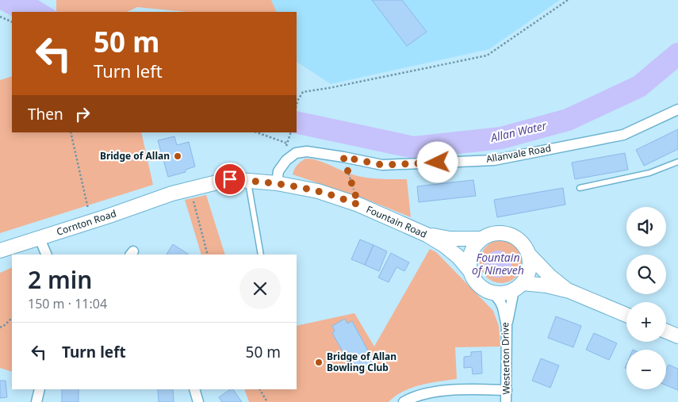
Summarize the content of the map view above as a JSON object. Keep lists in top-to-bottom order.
{
  "streets": {
    "main road": ["Fountain Road", "Cornton Road"],
    "street": ["Allanvale Road", "Westerton Drive"]
  },
  "crossings": [
    ["Allanvale Road", "Fountain Road"],
    ["Fountain Road", "Cornton Road"],
    ["Fountain Road", "Westerton Drive"]
  ],
  "water": ["Allan Water", "Fountain of Nineveh"],
  "places": ["Bridge of Allan", "Bridge of Allan Bowling Club"],
  "page": {
    "turn": ["50 m", "Turn left"],
    "then": "Then",
    "map_buttons": ["+", "−"],
    "heading": ["2 min", "150 m · 11:04"],
    "list": [
      {
        "name": "Turn left",
        "value": "50 m"
      }
    ]
  }
}
